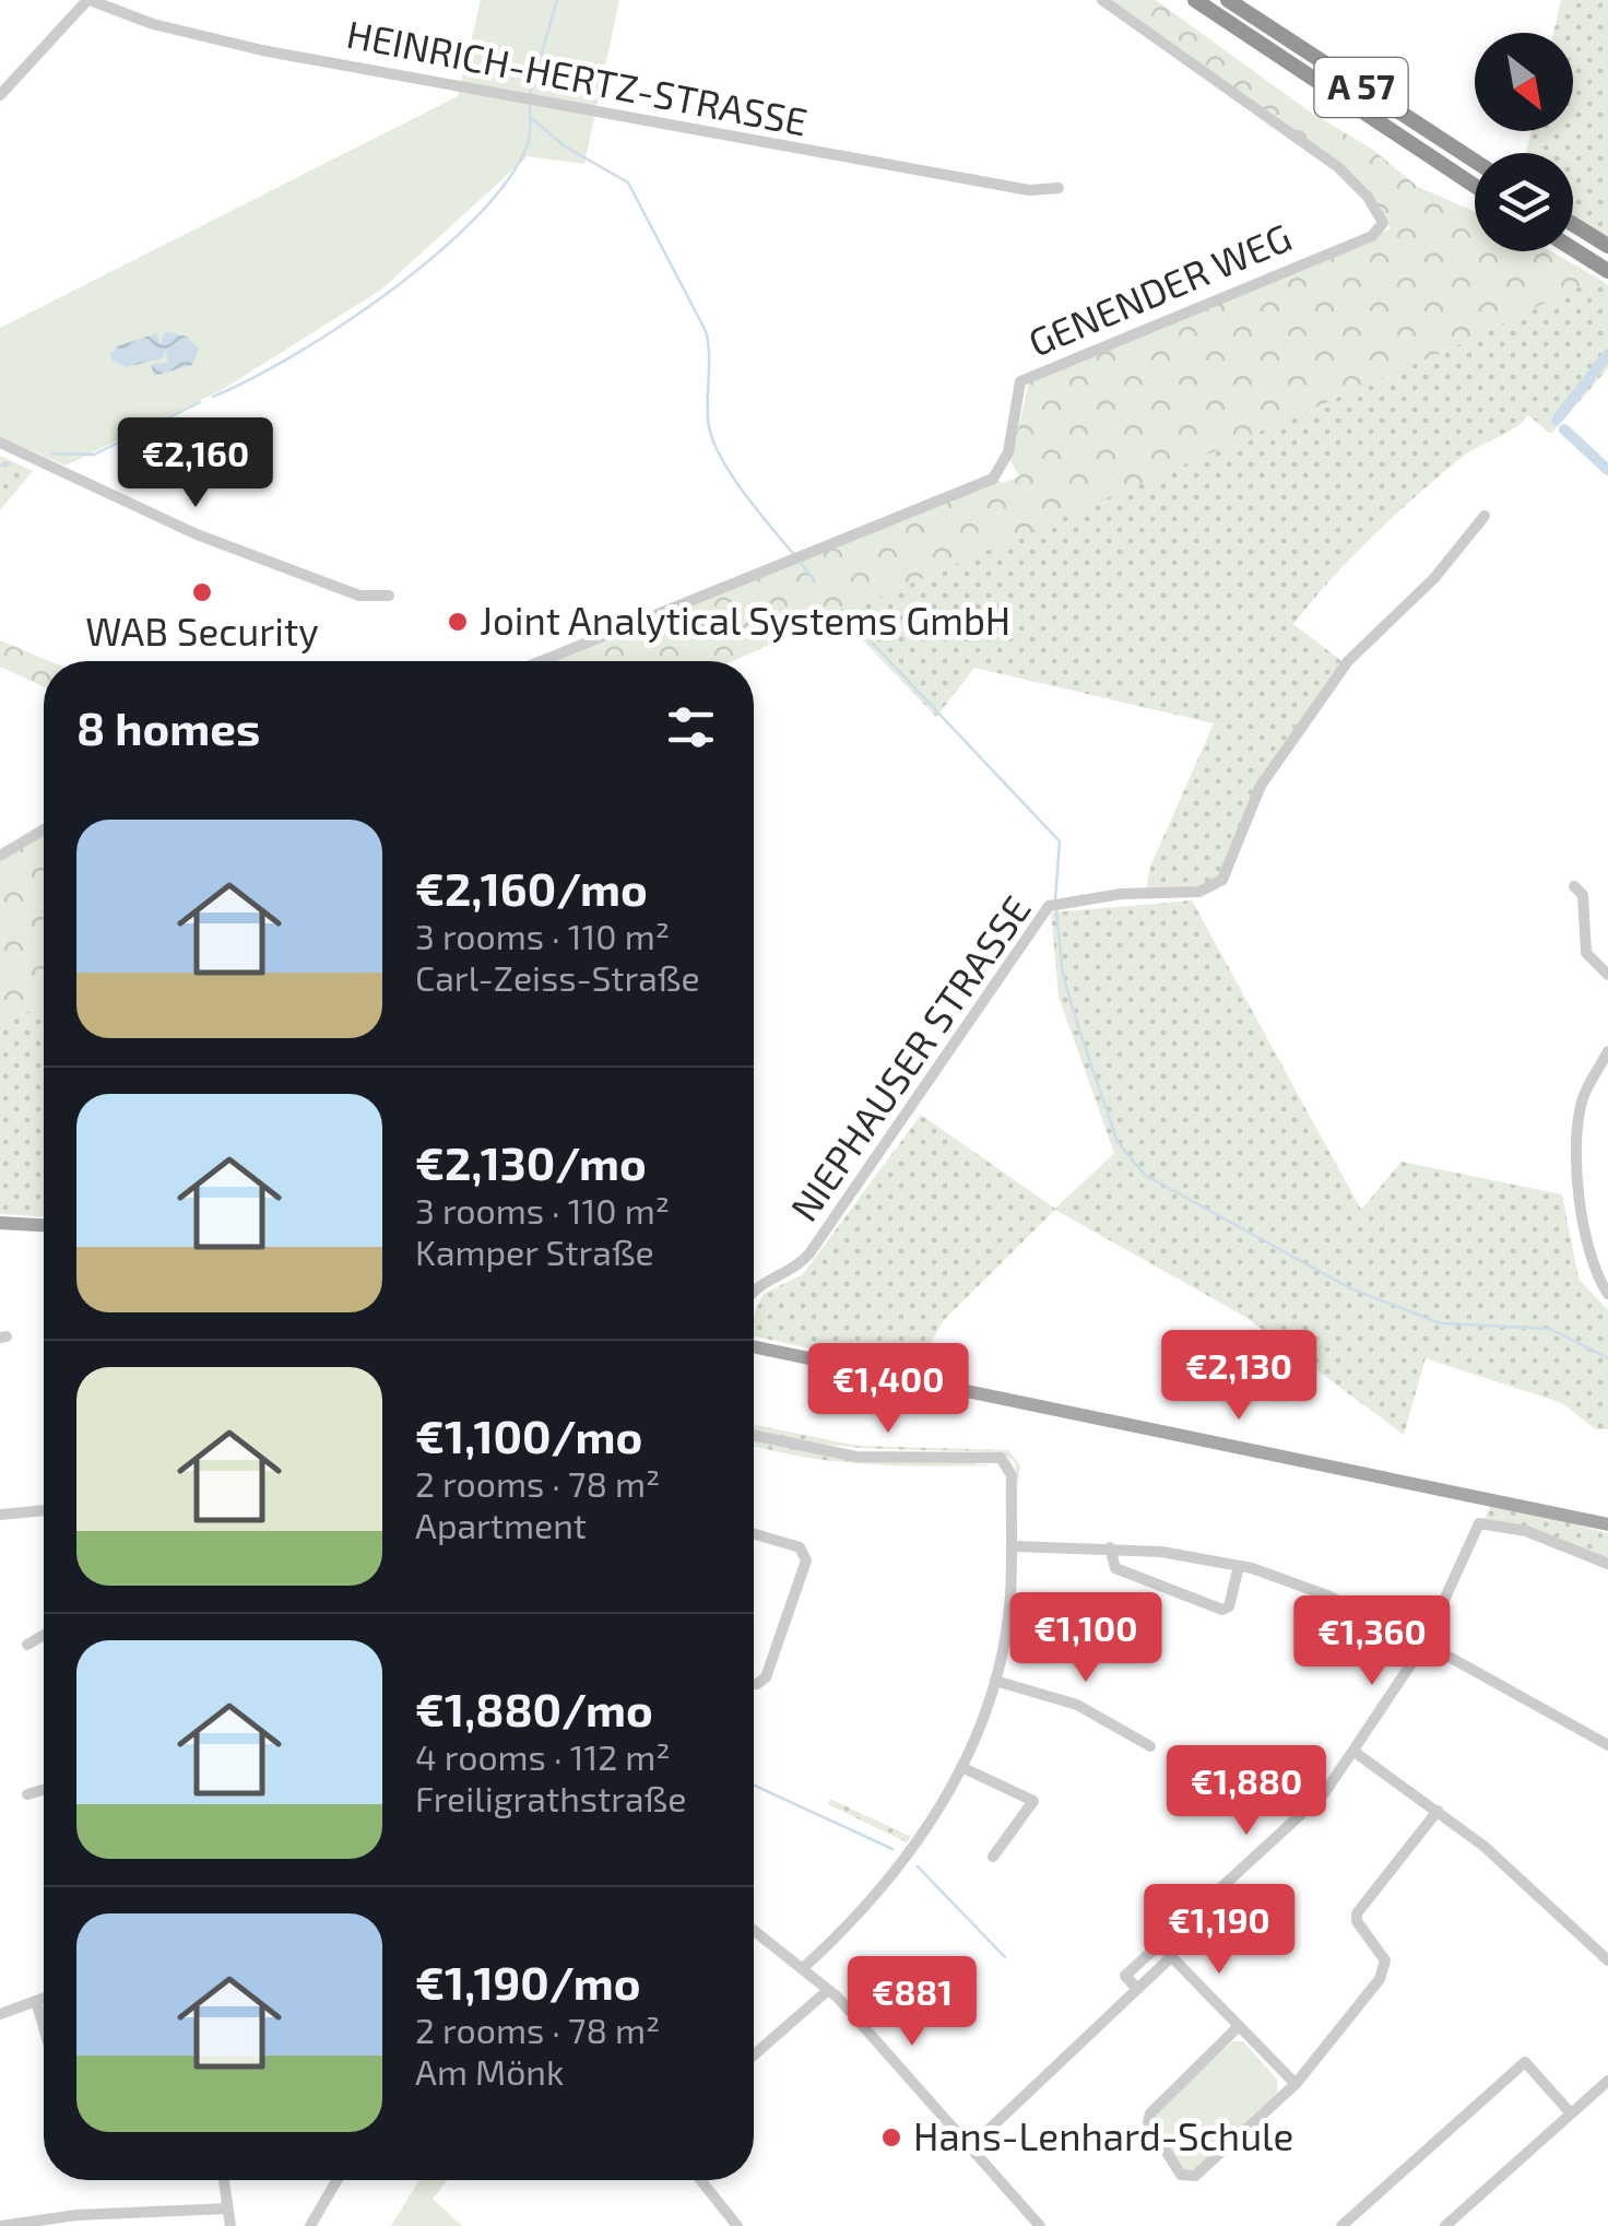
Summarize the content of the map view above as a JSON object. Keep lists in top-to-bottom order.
{
  "streets": {
    "highway": ["A 57"],
    "street": ["HEINRICH-HERTZ-STRASSE", "GENENDER WEG", "NIEPHAUSER STRASSE"]
  },
  "places": ["WAB Security", "Joint Analytical Systems GmbH", "Hans-Lenhard-Schule"],
  "north": "bottom right",
  "page": {
    "price": [
      "€2,160",
      "€2,130",
      "€1,400",
      "€1,100",
      "€1,360",
      "€1,880",
      "€1,190",
      "€881"
    ],
    "heading": "8 homes",
    "list": [
      {
        "name": "€2,160/mo",
        "note": "3 rooms · 110 m² · Carl-Zeiss-Straße"
      },
      {
        "name": "€2,130/mo",
        "note": "3 rooms · 110 m² · Kamper Straße"
      },
      {
        "name": "€1,100/mo",
        "note": "2 rooms · 78 m² · Apartment"
      },
      {
        "name": "€1,880/mo",
        "note": "4 rooms · 112 m² · Freiligrathstraße"
      },
      {
        "name": "€1,190/mo",
        "note": "2 rooms · 78 m² · Am Mönk"
      }
    ]
  }
}
